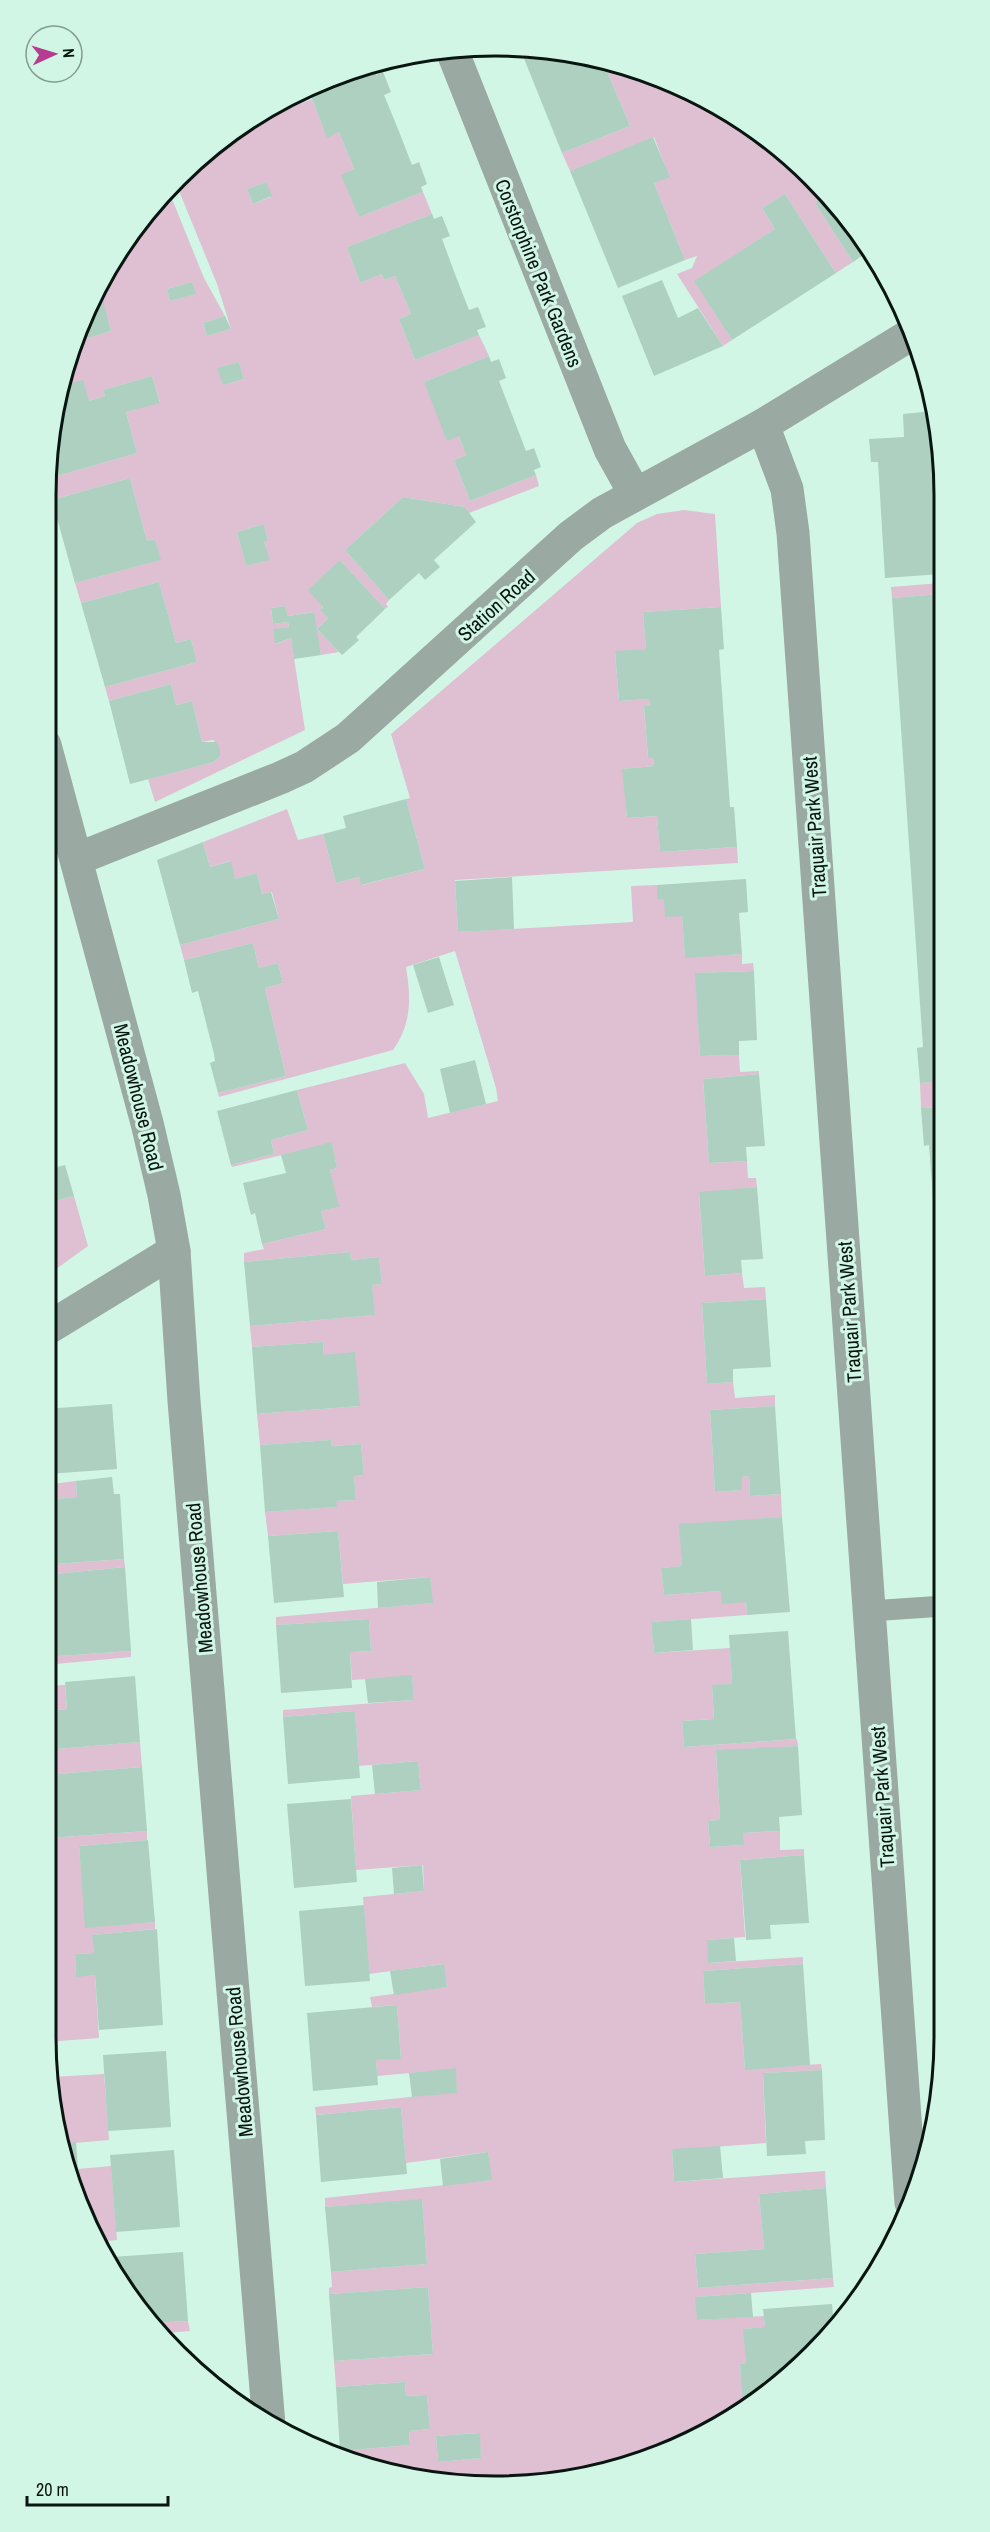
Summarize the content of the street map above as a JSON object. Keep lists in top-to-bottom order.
{
  "streets": {
    "street": [
      "Corstorphine Park Gardens",
      "Station Road",
      "Traquair Park West",
      "Meadowhouse Road"
    ]
  },
  "crossings": [
    ["Corstorphine Park Gardens", "Station Road"],
    ["Station Road", "Traquair Park West"],
    ["Station Road", "Meadowhouse Road"]
  ],
  "scale_bar": "20 m",
  "north": "right"
}
